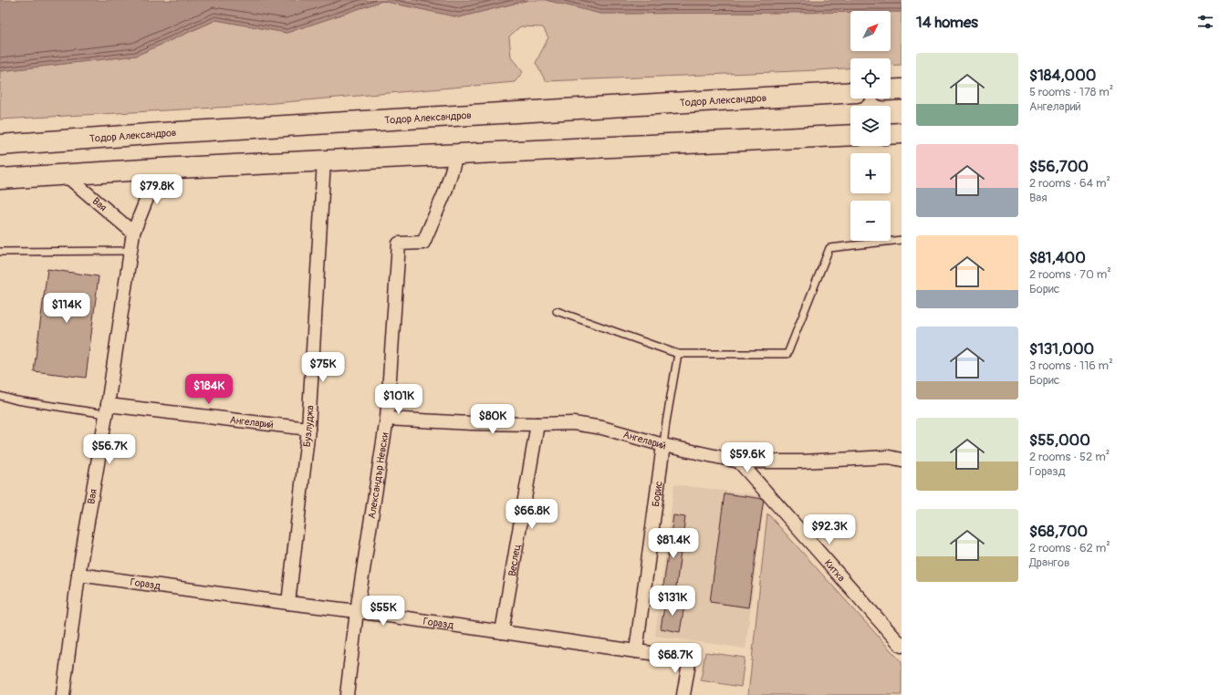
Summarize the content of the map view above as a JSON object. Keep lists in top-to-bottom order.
{
  "streets": {
    "highway": ["Тодор Александров"],
    "street": [
      "Вая",
      "Ангеларий",
      "Бузлуджа",
      "Александър Невски",
      "Борис",
      "Веслец",
      "Китка",
      "Горазд"
    ]
  },
  "crossings": [
    ["Вая", "Ангеларий"],
    ["Вая", "Горазд"],
    ["Ангеларий", "Бузлуджа"],
    ["Ангеларий", "Александър Невски"],
    ["Ангеларий", "Борис"],
    ["Ангеларий", "Веслец"],
    ["Ангеларий", "Китка"],
    ["Бузлуджа", "Горазд"],
    ["Александър Невски", "Горазд"],
    ["Борис", "Горазд"],
    ["Веслец", "Горазд"]
  ],
  "north": "top right",
  "page": {
    "heading": "14 homes",
    "map_buttons": ["+", "−"],
    "list": [
      {
        "name": "$184,000",
        "note": "5 rooms · 178 m² · Ангеларий"
      },
      {
        "name": "$56,700",
        "note": "2 rooms · 64 m² · Вая"
      },
      {
        "name": "$81,400",
        "note": "2 rooms · 70 m² · Борис"
      },
      {
        "name": "$131,000",
        "note": "3 rooms · 116 m² · Борис"
      },
      {
        "name": "$55,000",
        "note": "2 rooms · 52 m² · Горазд"
      },
      {
        "name": "$68,700",
        "note": "2 rooms · 62 m² · Дрангов"
      }
    ],
    "price": [
      "$79.8K",
      "$114K",
      "$75K",
      "$184K",
      "$101K",
      "$80K",
      "$56.7K",
      "$59.6K",
      "$66.8K",
      "$92.3K",
      "$81.4K",
      "$131K",
      "$55K",
      "$68.7K"
    ]
  }
}
